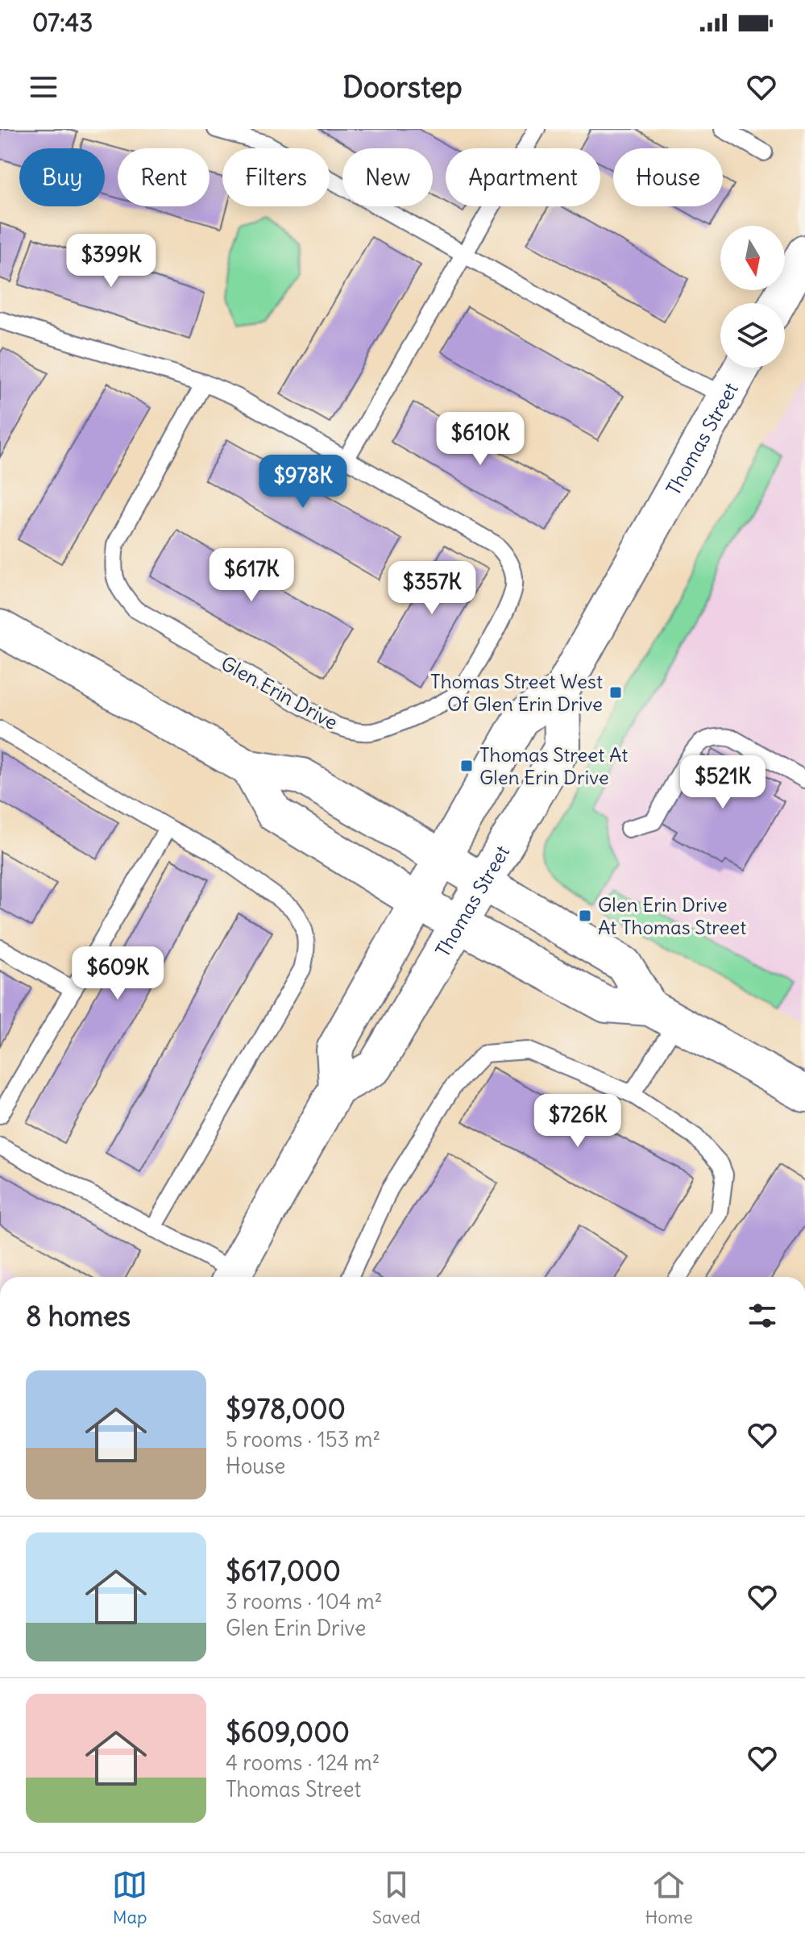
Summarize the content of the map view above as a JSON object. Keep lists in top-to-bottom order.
{
  "streets": {
    "street": ["Thomas Street"],
    "lane": ["Glen Erin Drive"]
  },
  "places": {
    "transit": ["Thomas Street West Of Glen Erin Drive", "Thomas Street At Glen Erin Drive", "Glen Erin Drive At Thomas Street"]
  },
  "north": "bottom",
  "page": {
    "status": "07:43",
    "header": "Doorstep",
    "chip": [
      "Buy",
      "Rent",
      "Filters",
      "New",
      "Apartment",
      "House"
    ],
    "price": [
      "$399K",
      "$610K",
      "$978K",
      "$617K",
      "$357K",
      "$521K",
      "$609K",
      "$726K"
    ],
    "heading": "8 homes",
    "list": [
      {
        "name": "$978,000",
        "note": "5 rooms · 153 m² · House"
      },
      {
        "name": "$617,000",
        "note": "3 rooms · 104 m² · Glen Erin Drive"
      },
      {
        "name": "$609,000",
        "note": "4 rooms · 124 m² · Thomas Street"
      }
    ],
    "tabs": ["Map", "Saved", "Home"]
  }
}
